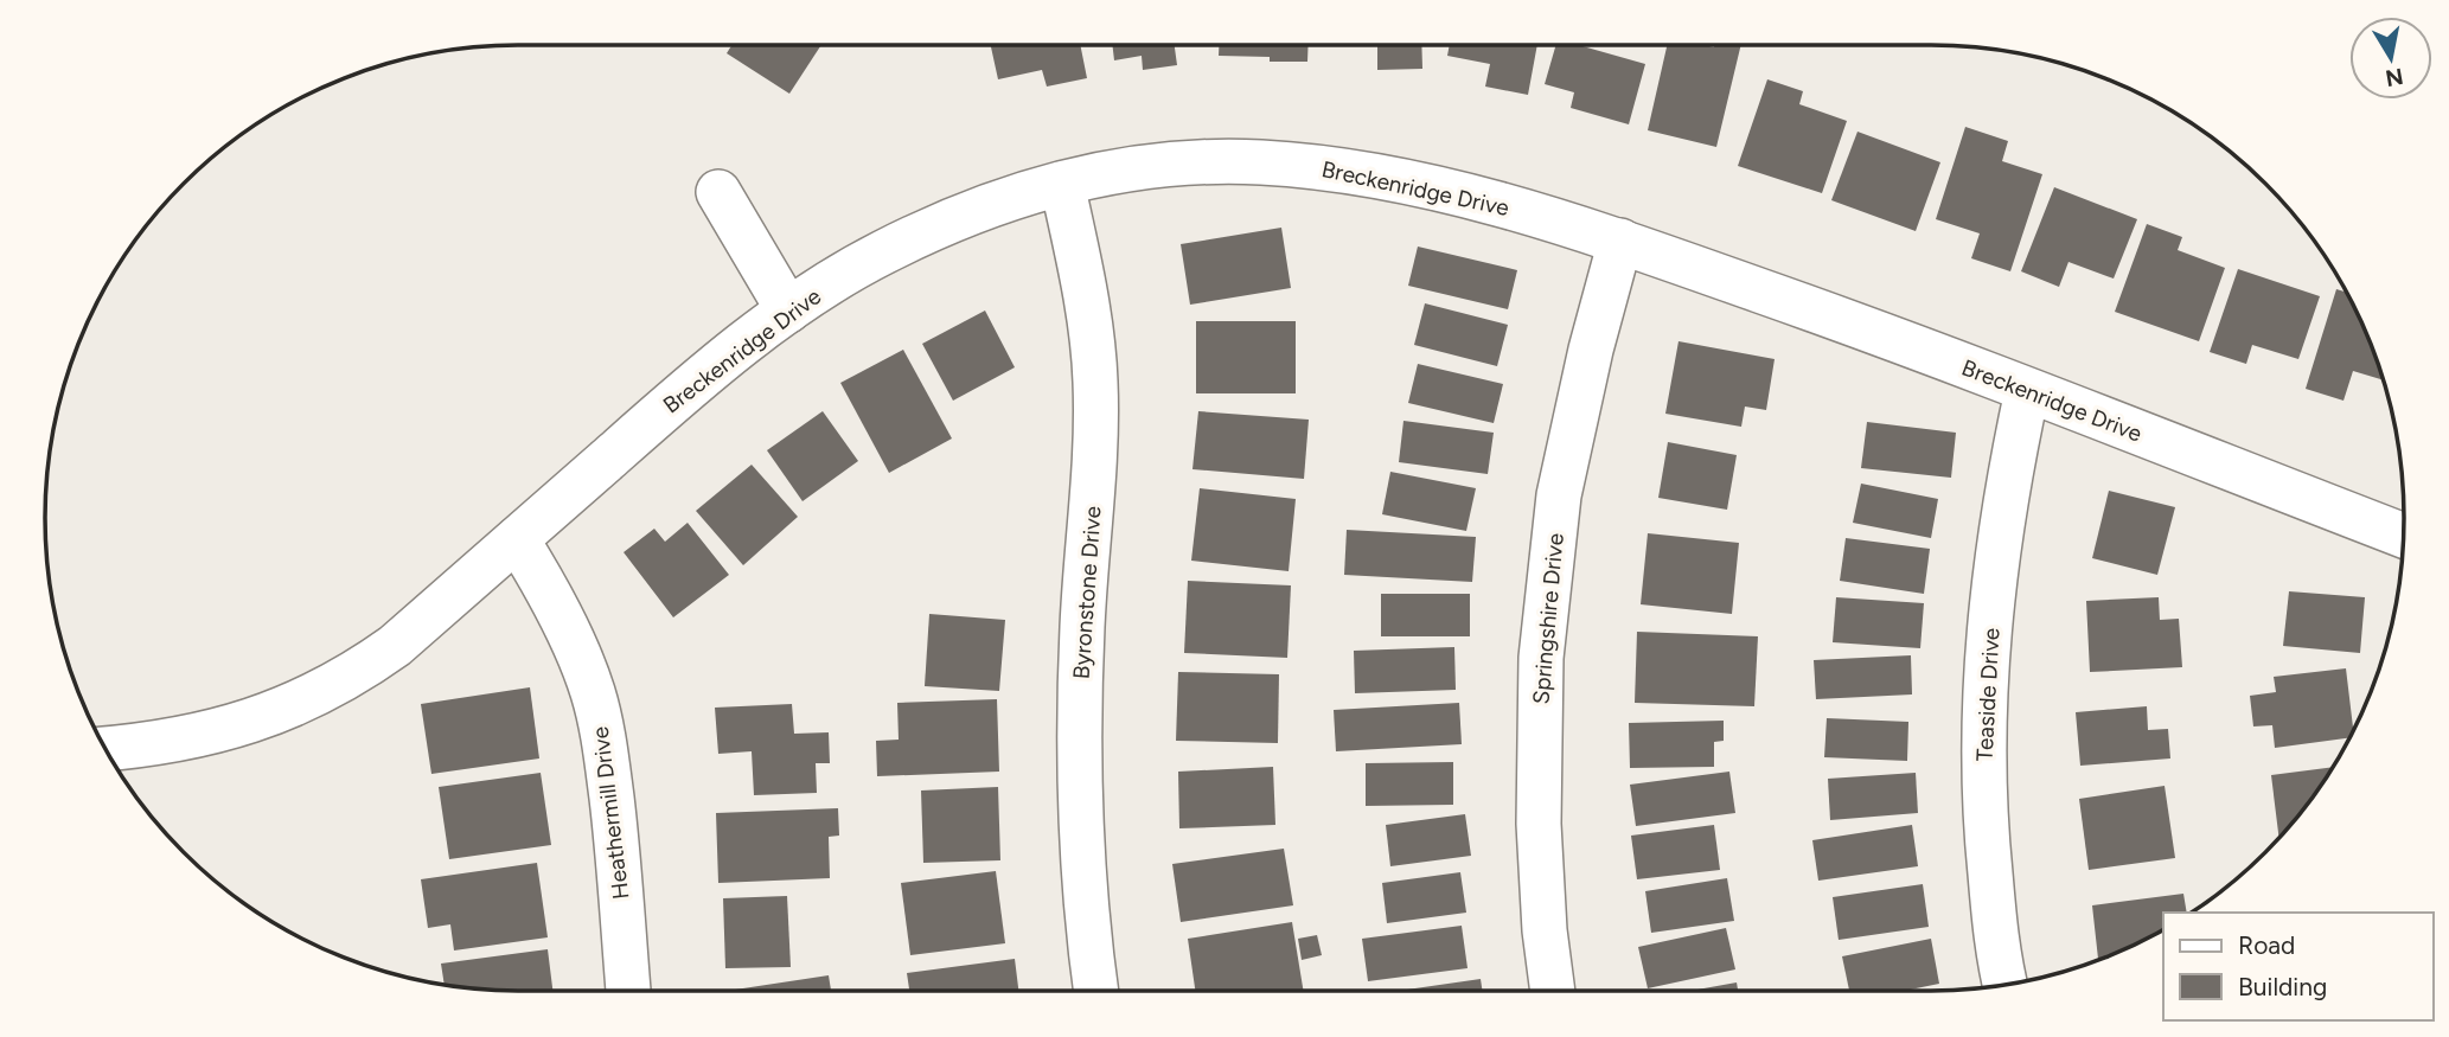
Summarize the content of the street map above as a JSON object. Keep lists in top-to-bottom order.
{
  "streets": {
    "street": [
      "Breckenridge Drive",
      "Byronstone Drive",
      "Springshire Drive",
      "Teaside Drive",
      "Heathermill Drive"
    ]
  },
  "crossings": [
    ["Breckenridge Drive", "Byronstone Drive"],
    ["Breckenridge Drive", "Springshire Drive"],
    ["Breckenridge Drive", "Teaside Drive"],
    ["Breckenridge Drive", "Heathermill Drive"]
  ],
  "legend": ["Road", "Building"],
  "north": "bottom"
}
